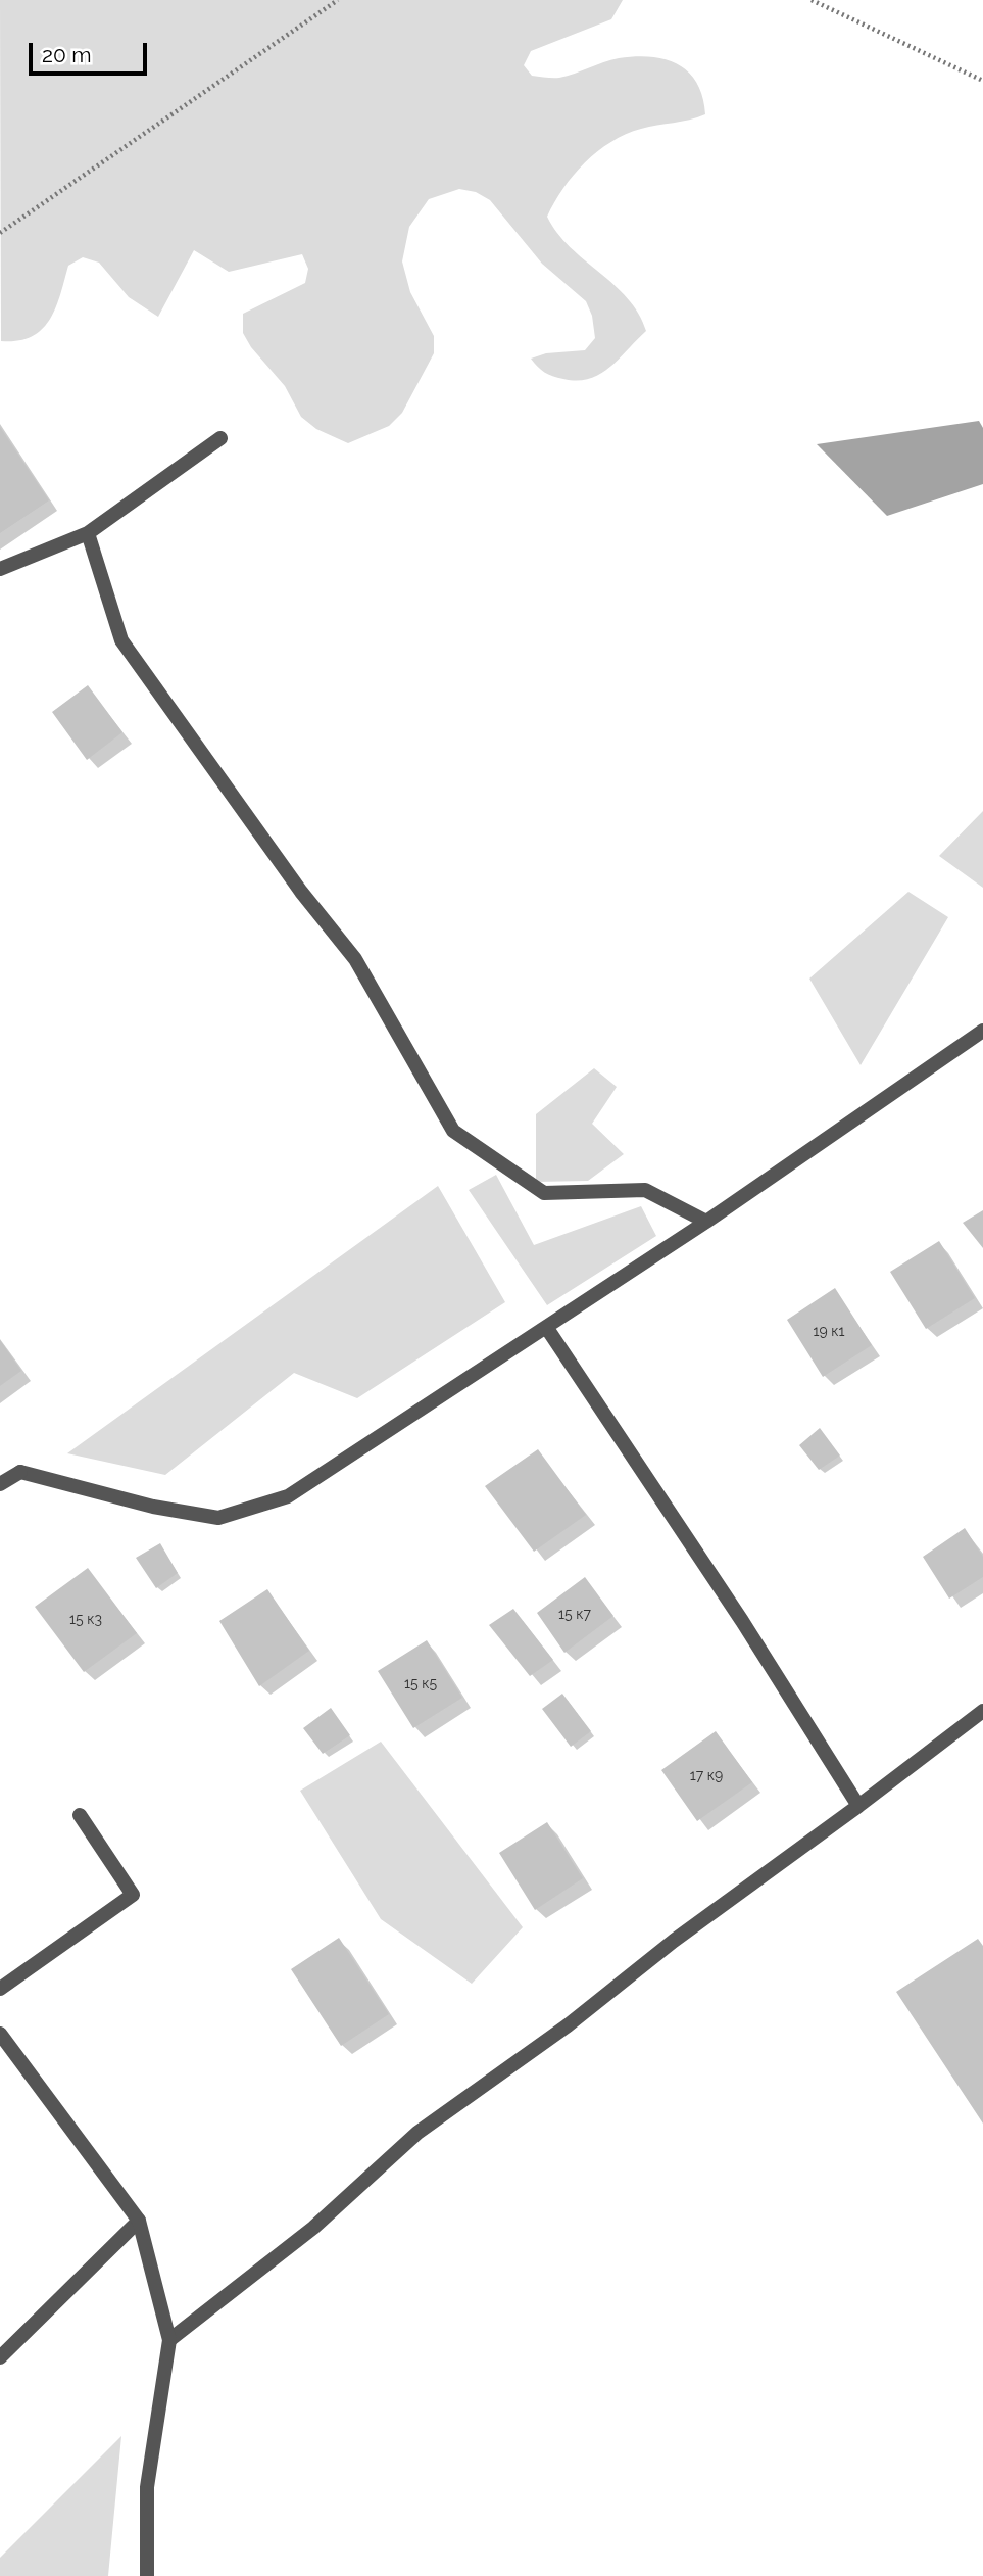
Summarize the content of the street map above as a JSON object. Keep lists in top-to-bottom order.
{
  "house_numbers": [
    "19 к1",
    "15 к7",
    "15 к3",
    "15 к5",
    "17 к9"
  ],
  "scale_bar": "20 m"
}
